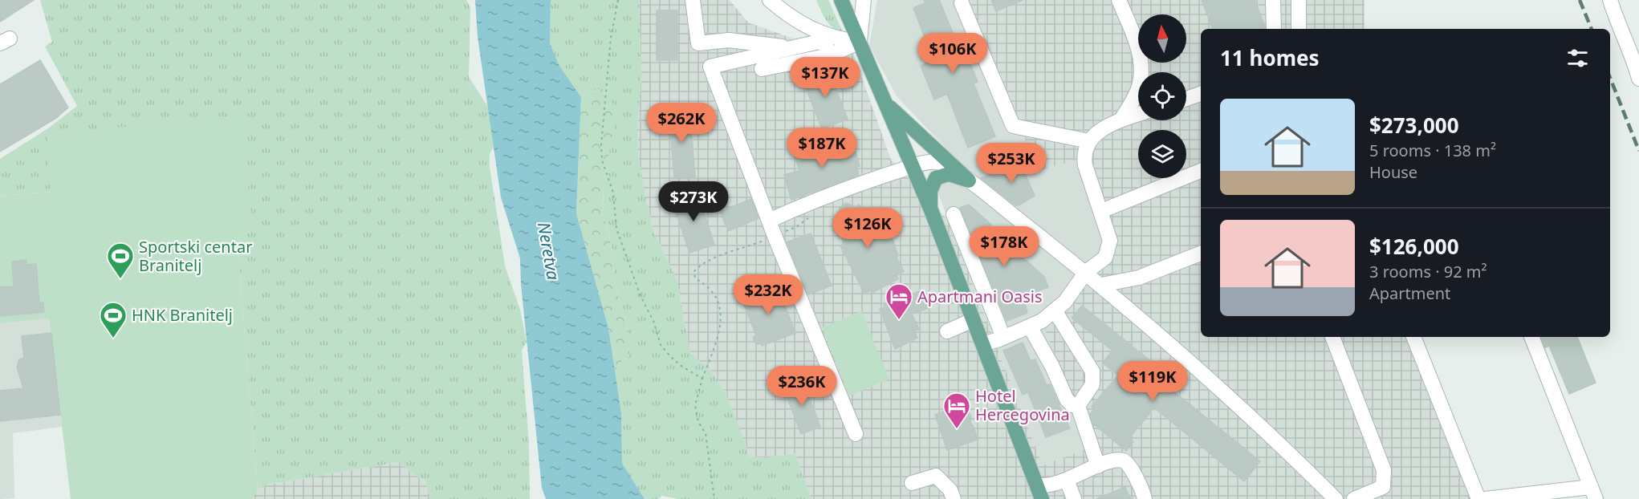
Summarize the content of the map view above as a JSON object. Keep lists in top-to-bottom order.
{
  "water": ["Neretva"],
  "places": {
    "sports": ["Sportski centar Branitelj", "HNK Branitelj"],
    "hotel": ["Apartmani Oasis", "Hotel Hercegovina"]
  },
  "north": "top",
  "page": {
    "heading": "11 homes",
    "price": [
      "$106K",
      "$137K",
      "$262K",
      "$187K",
      "$253K",
      "$273K",
      "$126K",
      "$178K",
      "$232K",
      "$119K",
      "$236K"
    ],
    "list": [
      {
        "name": "$273,000",
        "note": "5 rooms · 138 m² · House"
      },
      {
        "name": "$126,000",
        "note": "3 rooms · 92 m² · Apartment"
      }
    ]
  }
}
